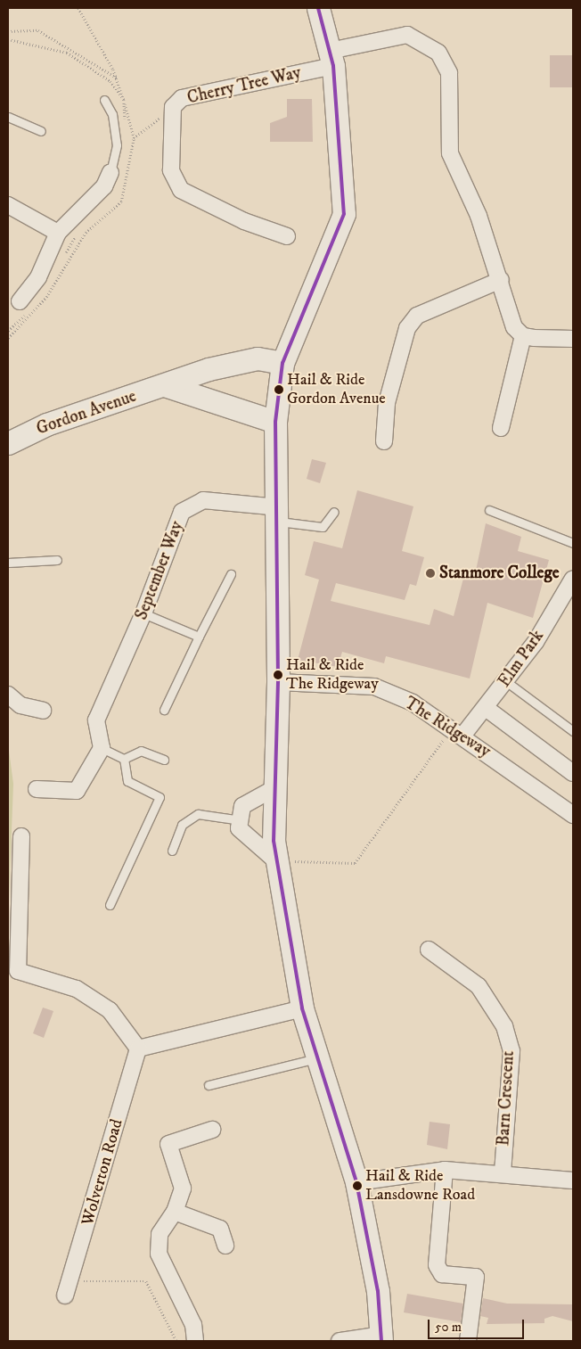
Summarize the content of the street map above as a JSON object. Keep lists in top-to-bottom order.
{
  "streets": {
    "street": [
      "Cherry Tree Way",
      "Gordon Avenue",
      "September Way",
      "Elm Park",
      "The Ridgeway",
      "Barn Crescent",
      "Wolverton Road"
    ]
  },
  "crossings": [
    ["Elm Park", "The Ridgeway"]
  ],
  "places": [
    "Hail & Ride Gordon Avenue",
    "Stanmore College",
    "Hail & Ride The Ridgeway",
    "Hail & Ride Lansdowne Road"
  ],
  "scale_bar": "50 m"
}
